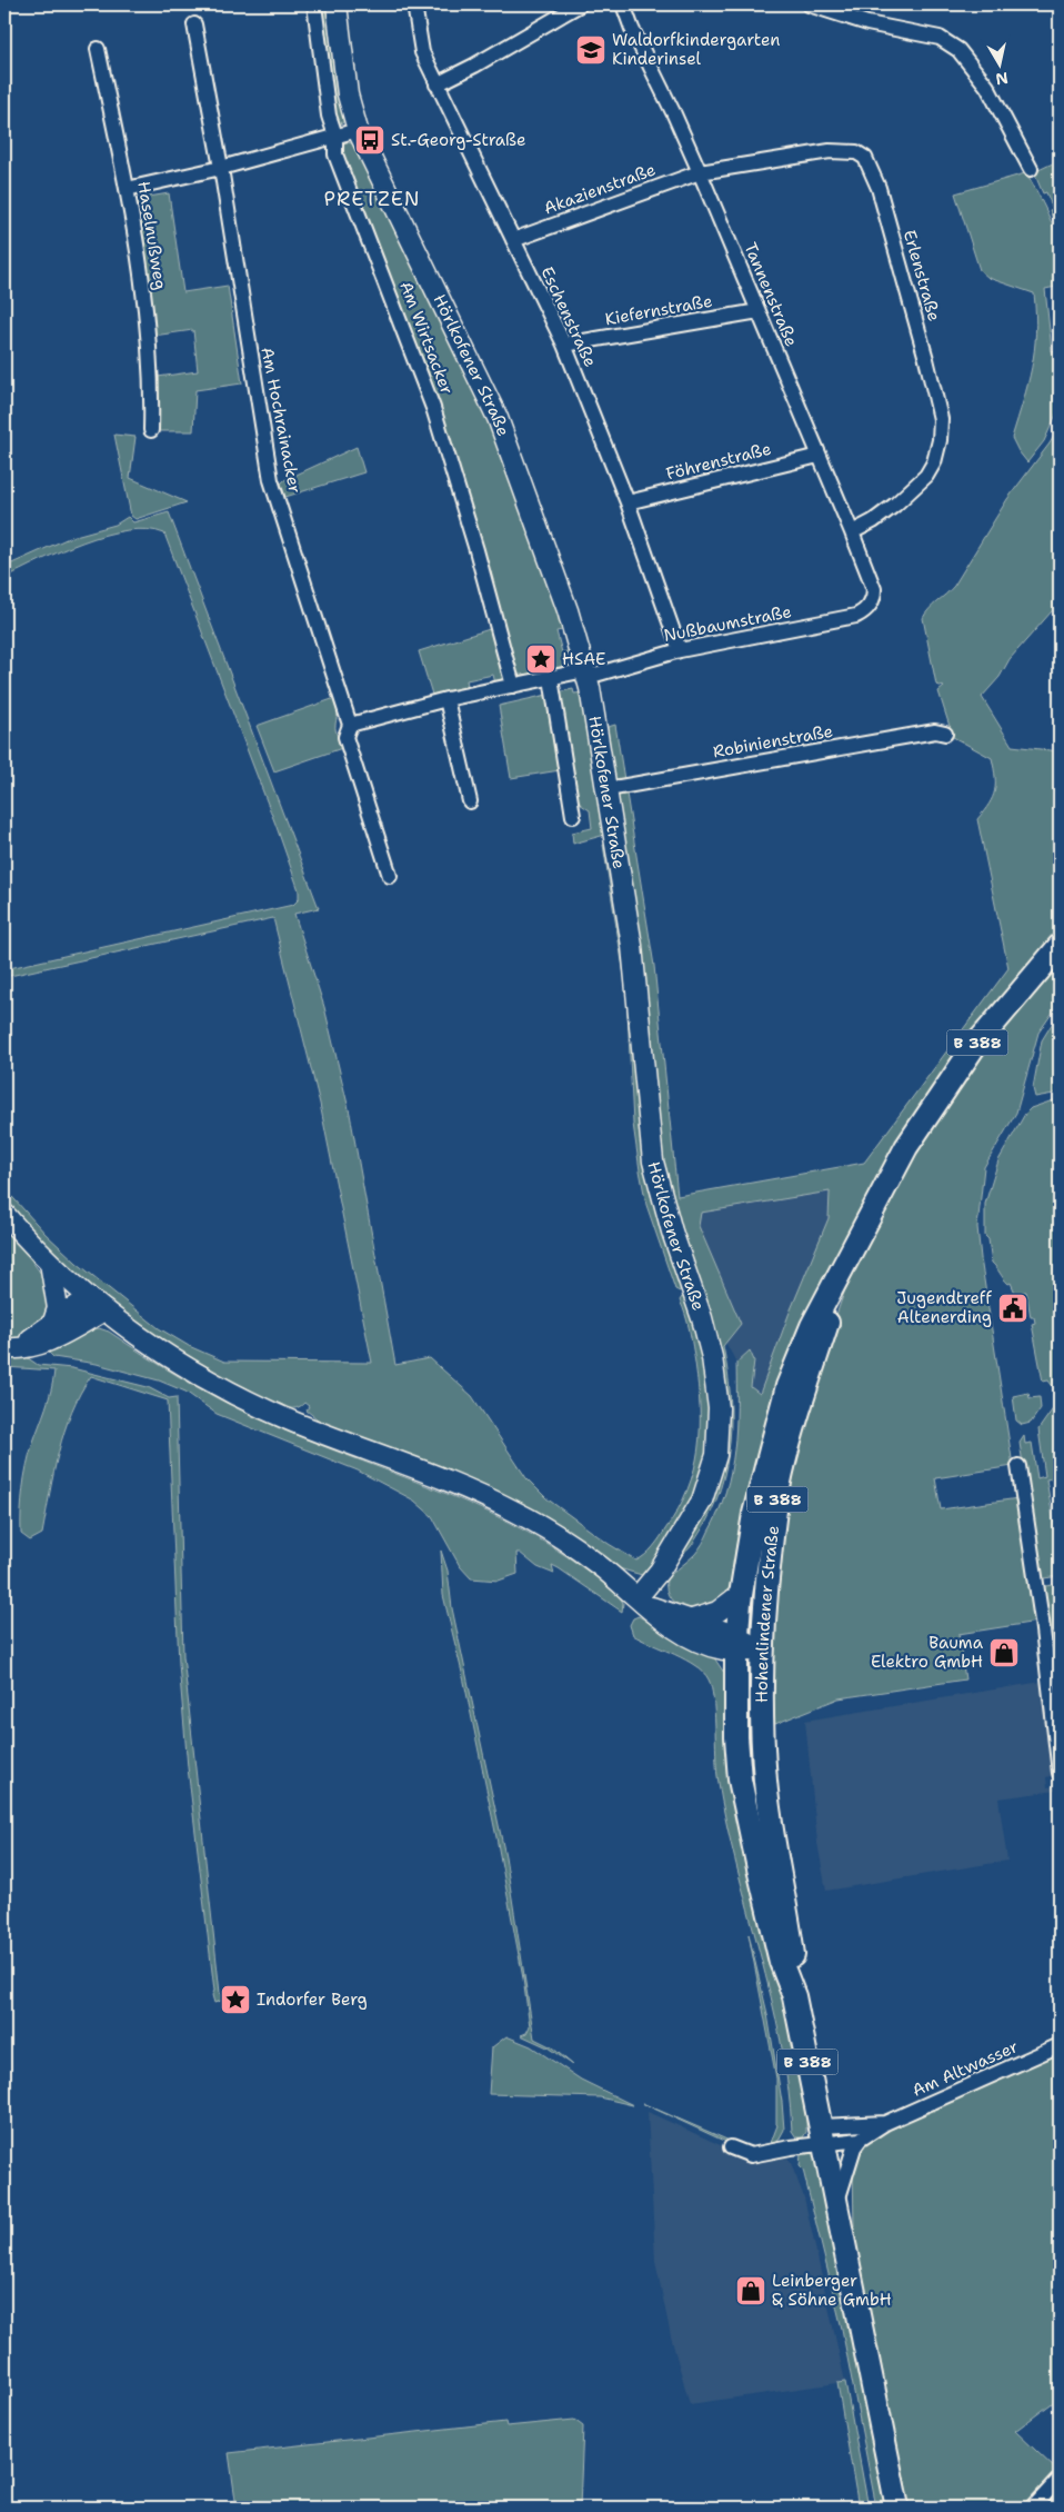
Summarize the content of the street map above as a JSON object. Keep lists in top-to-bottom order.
{
  "streets": {
    "main road": ["B 388", "Hohenlindener Straße"],
    "street": [
      "Akazienstraße",
      "Haselnußweg",
      "Erlenstraße",
      "Tannenstraße",
      "Kiefernstraße",
      "Eschenstraße",
      "Am Wirtsacker",
      "Hörlkofener Straße",
      "Am Hochrainacker",
      "Föhrenstraße",
      "Nußbaumstraße",
      "Robinienstraße",
      "Am Altwasser"
    ]
  },
  "crossings": [
    ["Akazienstraße", "Erlenstraße"],
    ["Akazienstraße", "Tannenstraße"],
    ["Akazienstraße", "Eschenstraße"],
    ["Erlenstraße", "Tannenstraße"],
    ["Tannenstraße", "Kiefernstraße"],
    ["Tannenstraße", "Föhrenstraße"],
    ["Tannenstraße", "Nußbaumstraße"],
    ["Kiefernstraße", "Eschenstraße"],
    ["Eschenstraße", "Föhrenstraße"],
    ["Eschenstraße", "Nußbaumstraße"],
    ["Am Wirtsacker", "Nußbaumstraße"],
    ["Hörlkofener Straße", "Nußbaumstraße"],
    ["Hörlkofener Straße", "Robinienstraße"],
    ["Am Hochrainacker", "Nußbaumstraße"],
    ["B 388", "Hohenlindener Straße"],
    ["Hohenlindener Straße", "Am Altwasser"]
  ],
  "districts": ["PRETZEN"],
  "places": {
    "school or university": ["Waldorfkindergarten Kinderinsel"],
    "bus stop": ["St.-Georg-Straße"],
    "place": ["HSAE", "Indorfer Berg"],
    "public building": ["Jugendtreff Altenerding"],
    "shop": ["Bauma Elektro GmbH", "Leinberger & Söhne GmbH"]
  },
  "north": "bottom"
}
